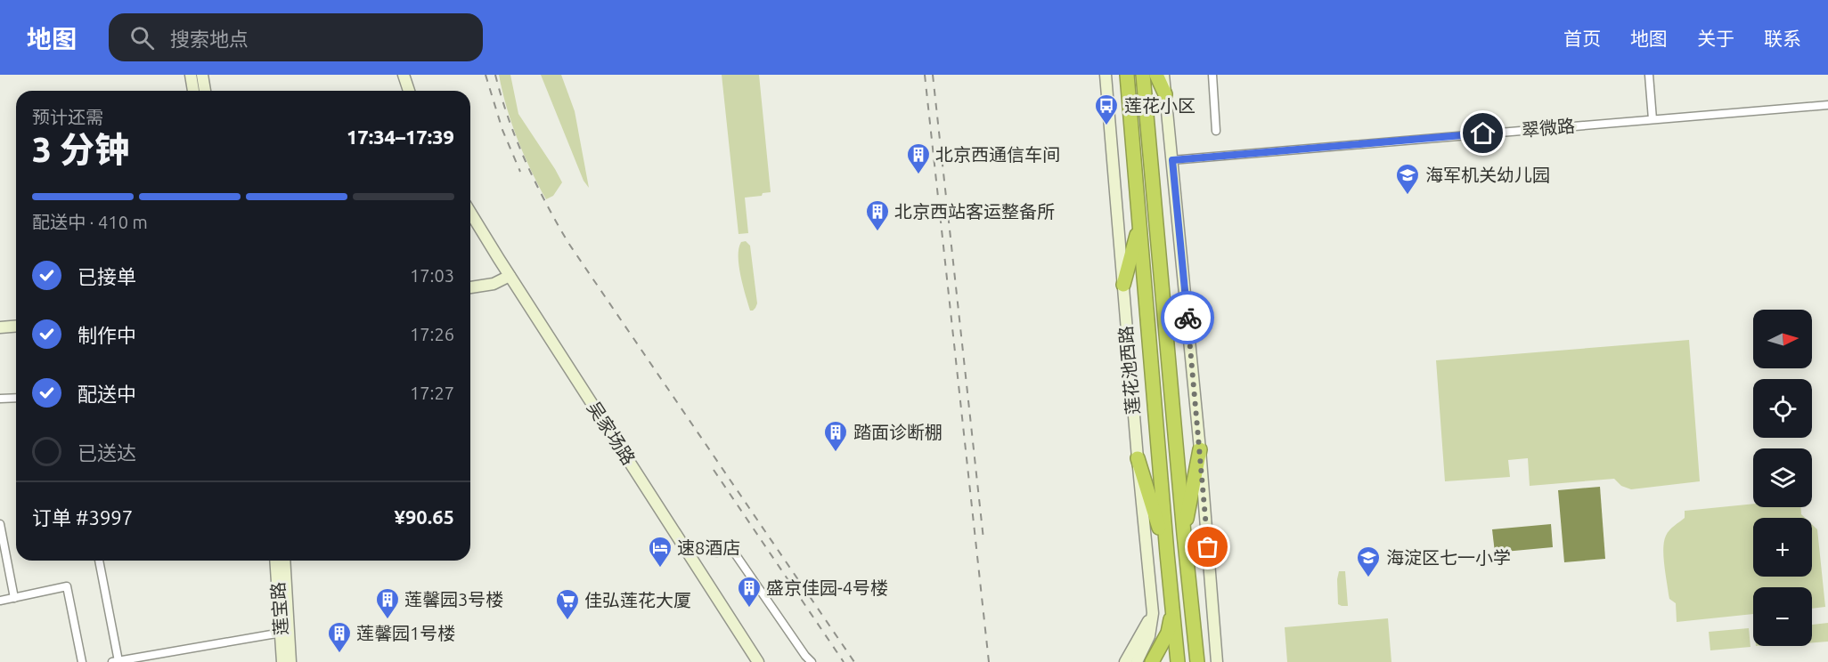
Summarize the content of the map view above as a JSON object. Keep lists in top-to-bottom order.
{
  "streets": {
    "highway": ["莲花池西路"],
    "street": ["翠微路", "吴家场路", "莲宝路"]
  },
  "places": {
    "bus stop": ["莲花小区"],
    "building": [
      "北京西通信车间",
      "北京西站客运整备所",
      "踏面诊断棚",
      "盛京佳园-4号楼",
      "莲馨园3号楼",
      "莲馨园1号楼"
    ],
    "school or university": ["海军机关幼儿园", "海淀区七一小学"],
    "hotel": ["速8酒店"],
    "supermarket": ["佳弘莲花大厦"]
  },
  "north": "right",
  "page": {
    "header": "地图",
    "search": "搜索地点",
    "nav": [
      "首页",
      "地图",
      "关于",
      "联系"
    ],
    "heading": ["3 分钟", "预计还需", "17:34–17:39"],
    "panel": ["订单 #3997", "¥90.65"],
    "bar": "配送中 · 410 m",
    "list": [
      ["已接单", "17:03"],
      ["制作中", "17:26"],
      ["配送中", "17:27"],
      "已送达"
    ],
    "map_buttons": ["+", "−"]
  }
}
